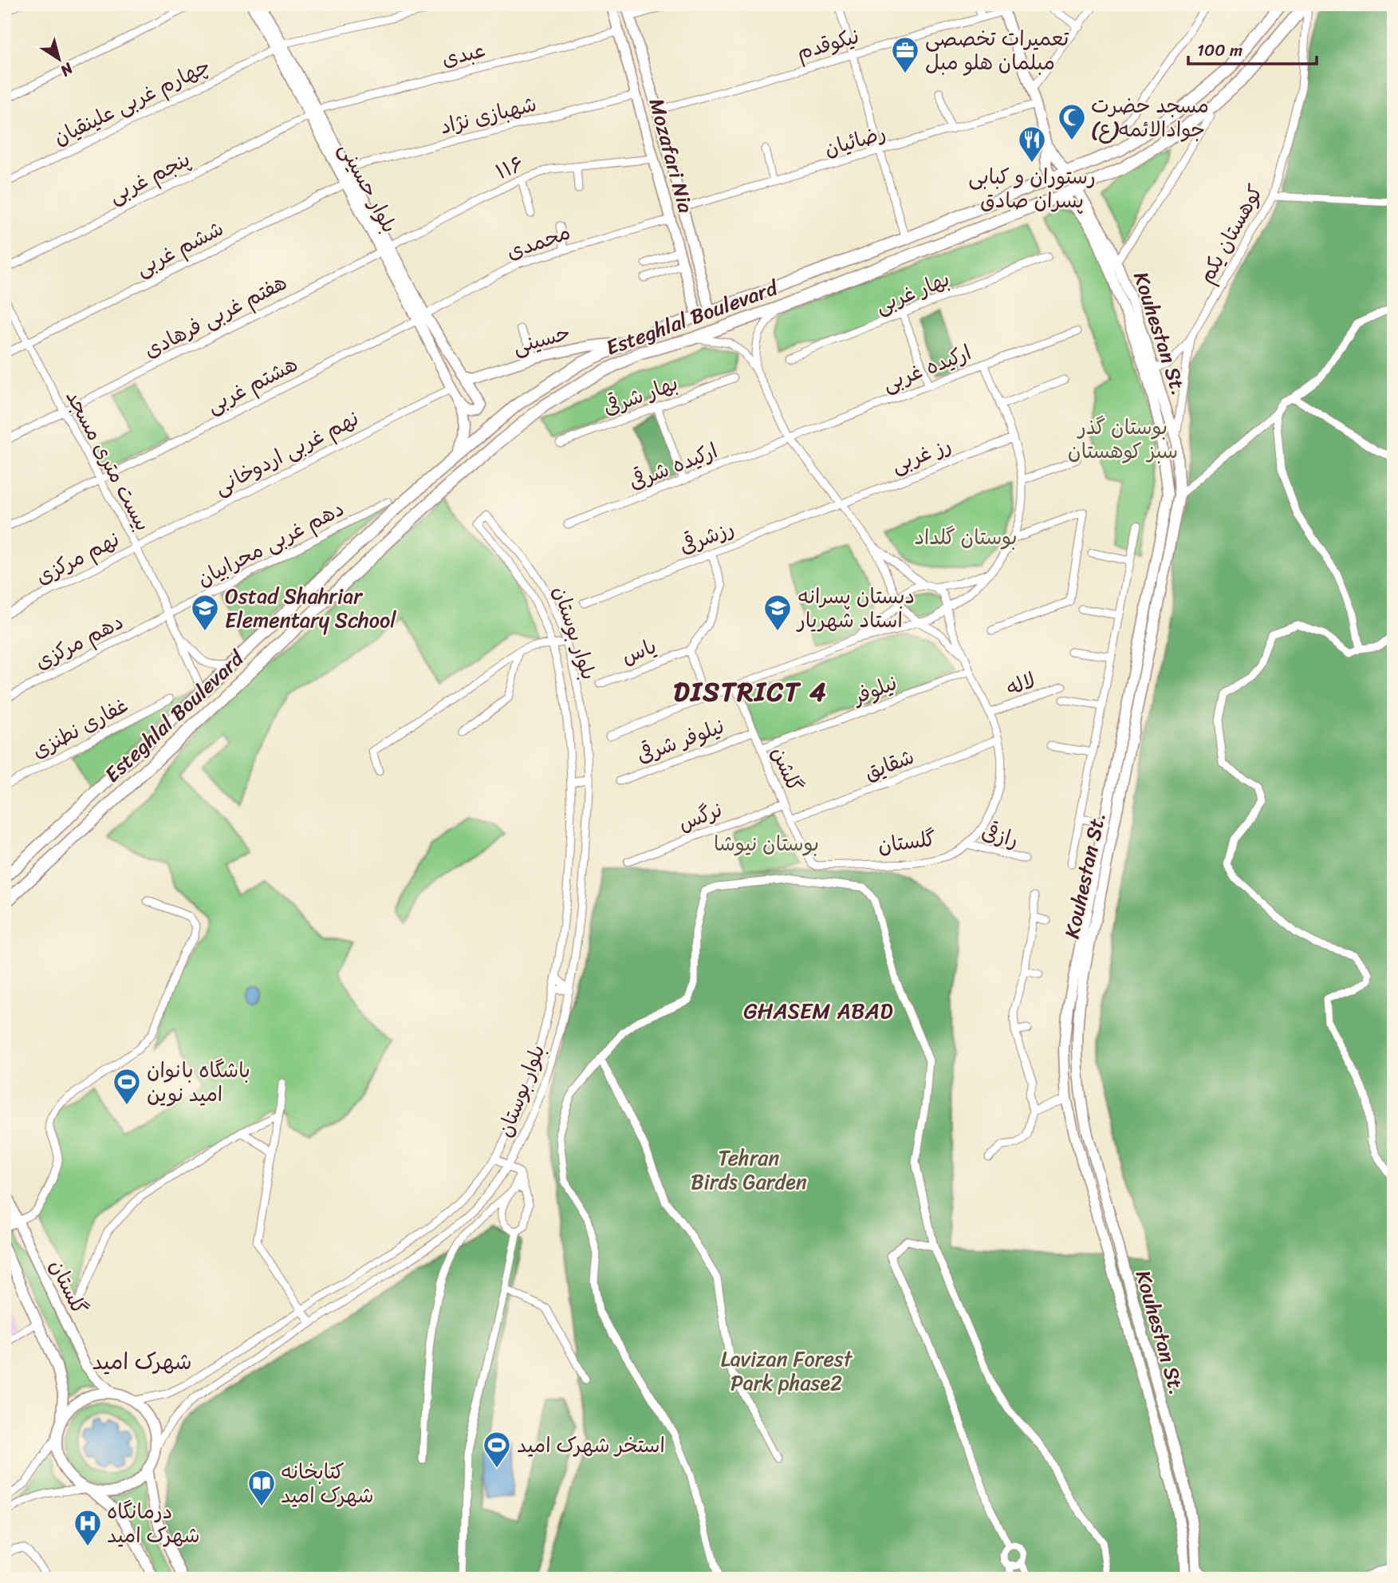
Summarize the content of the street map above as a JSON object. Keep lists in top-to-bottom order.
{
  "streets": {
    "main road": [
      "Mozafari Nia",
      "بلوار حسینی",
      "Esteghlal Boulevard",
      "Kouhestan St.",
      "حسینی",
      "گلستان"
    ],
    "street": [
      "نیکوقدم",
      "عبدی",
      "چهارم غربی علینقیان",
      "شهبازی نژاد",
      "رضائیان",
      "۱۱۶",
      "پنجم غربی",
      "کوهستان یکم",
      "محمدی",
      "ششم غربی",
      "بهار غربی",
      "هفتم غربی فرهادی",
      "ارکیده غربی",
      "هشتم غربی",
      "بهار شرقی",
      "نهم غربی اردوخانی",
      "رز غربی",
      "بیست متری مسجد",
      "ارکیده شرقی",
      "رزشرقی",
      "دهم غربی محرابیان",
      "نهم مرکزی",
      "بلوار بوستان",
      "دهم مرکزی",
      "یاس",
      "لاله",
      "نیلوفر",
      "غفاری نطنزی",
      "نیلوفر شرقی",
      "شقایق",
      "گلشن",
      "نرگس",
      "رازقی"
    ]
  },
  "crossings": [
    ["نیکوقدم", "Mozafari Nia"],
    ["عبدی", "Mozafari Nia"],
    ["عبدی", "پنجم غربی"],
    ["عبدی", "بلوار حسینی"],
    ["چهارم غربی علینقیان", "بلوار حسینی"],
    ["شهبازی نژاد", "Mozafari Nia"],
    ["شهبازی نژاد", "بلوار حسینی"],
    ["رضائیان", "Mozafari Nia"],
    ["Mozafari Nia", "۱۱۶"],
    ["Mozafari Nia", "محمدی"],
    ["Mozafari Nia", "Esteghlal Boulevard"],
    ["۱۱۶", "بلوار حسینی"],
    ["۱۱۶", "هفتم غربی فرهادی"],
    ["پنجم غربی", "بلوار حسینی"],
    ["بلوار حسینی", "محمدی"],
    ["بلوار حسینی", "ششم غربی"],
    ["بلوار حسینی", "هفتم غربی فرهادی"],
    ["بلوار حسینی", "حسینی"],
    ["بلوار حسینی", "هشتم غربی"],
    ["بلوار حسینی", "نهم غربی اردوخانی"],
    ["کوهستان یکم", "Esteghlal Boulevard"],
    ["کوهستان یکم", "Kouhestan St."],
    ["محمدی", "هشتم غربی"],
    ["ششم غربی", "بیست متری مسجد"],
    ["هفتم غربی فرهادی", "بیست متری مسجد"],
    ["Esteghlal Boulevard", "Kouhestan St."],
    ["Esteghlal Boulevard", "حسینی"],
    ["Esteghlal Boulevard", "بیست متری مسجد"],
    ["ارکیده غربی", "ارکیده شرقی"],
    ["هشتم غربی", "بیست متری مسجد"],
    ["نهم غربی اردوخانی", "بیست متری مسجد"],
    ["نهم غربی اردوخانی", "نهم مرکزی"],
    ["رز غربی", "رزشرقی"],
    ["بیست متری مسجد", "دهم غربی محرابیان"],
    ["بیست متری مسجد", "نهم مرکزی"],
    ["بیست متری مسجد", "دهم مرکزی"],
    ["دهم غربی محرابیان", "دهم مرکزی"],
    ["بلوار بوستان", "گلستان"],
    ["لاله", "گلستان"],
    ["نیلوفر", "گلشن"],
    ["نیلوفر", "گلستان"],
    ["نیلوفر شرقی", "گلشن"],
    ["شقایق", "گلشن"],
    ["شقایق", "گلستان"],
    ["گلشن", "نرگس"],
    ["گلشن", "گلستان"],
    ["رازقی", "گلستان"]
  ],
  "districts": ["DISTRICT 4", "GHASEM ABAD", "شهرک امید"],
  "parks": [
    "بوستان گذر سبز کوهستان",
    "بوستان گلداد",
    "بوستان نیوشا",
    "Tehran Birds Garden",
    "Lavizan Forest Park phase2"
  ],
  "places": {
    "office": ["تعمیرات تخصصی مبلمان هلو مبل"],
    "mosque": ["مسجد حضرت جوادالائمه(ع)"],
    "restaurant": ["رستوران و کبابی پسران صادق"],
    "school or university": ["Ostad Shahriar Elementary School", "دبستان پسرانه استاد شهريار"],
    "sports": ["باشگاه بانوان امید نوین", "استخر شهرک امید"],
    "library": ["کتابخانه شهرک امید"],
    "hospital": ["درمانگاه شهرک امید"]
  },
  "scale_bar": "100 m",
  "north": "bottom right"
}
